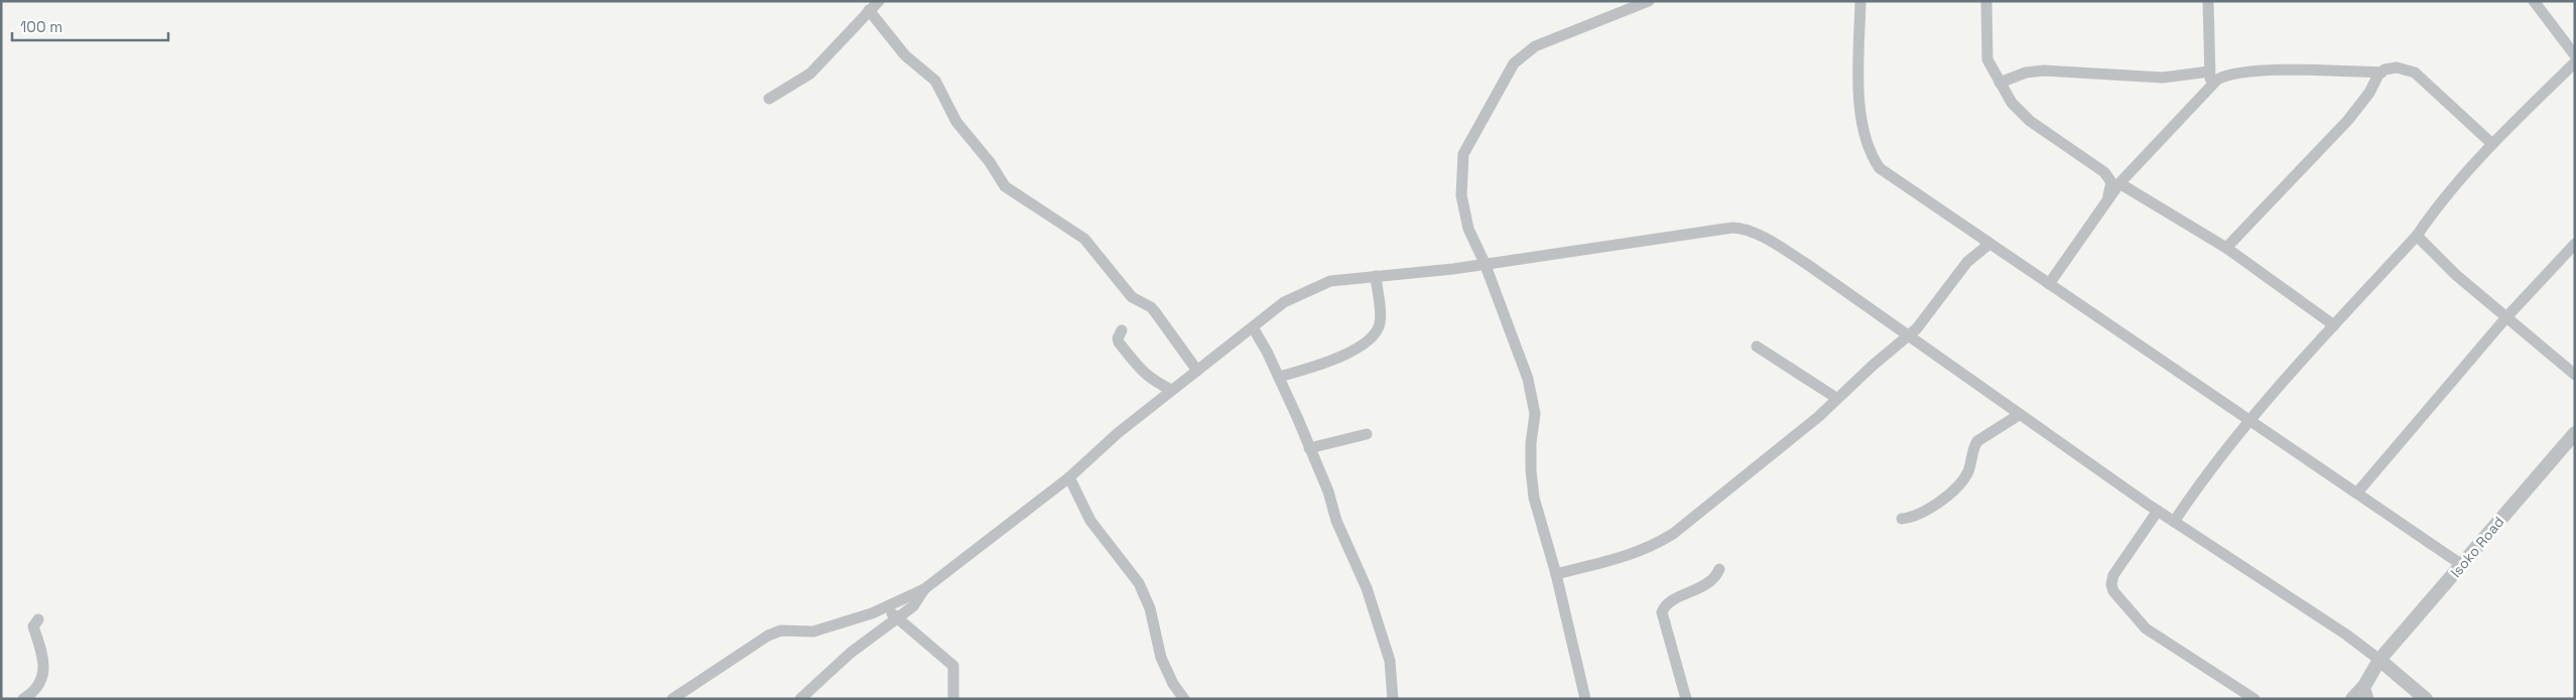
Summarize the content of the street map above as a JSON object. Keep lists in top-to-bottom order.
{
  "streets": {
    "street": ["Isoko Road"]
  },
  "scale_bar": "100 m"
}
